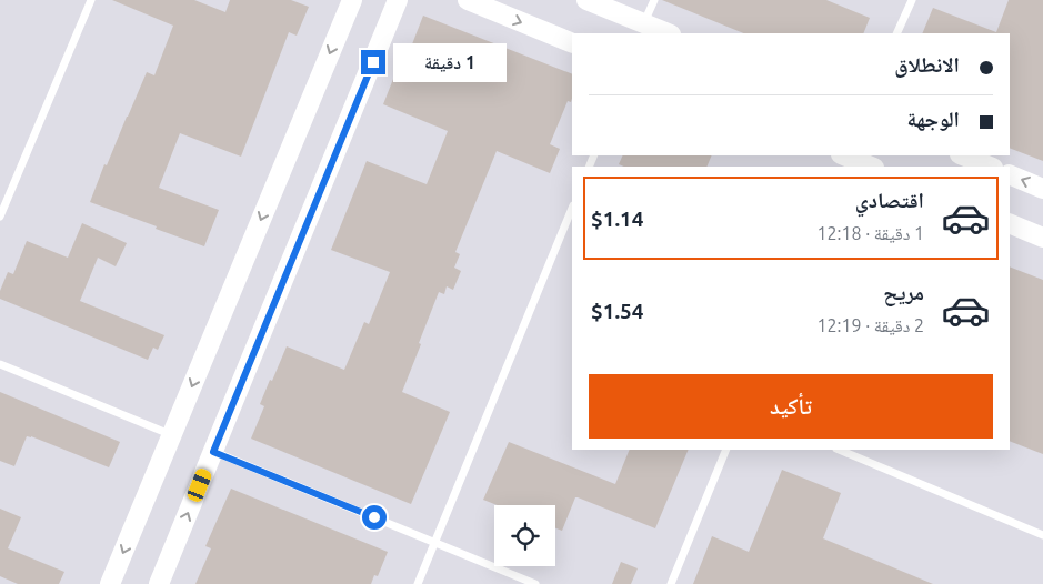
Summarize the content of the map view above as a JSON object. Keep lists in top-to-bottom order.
{
  "page": {
    "banner": ["الانطلاق", "الوجهة"],
    "bubble": "1 دقيقة",
    "list": [
      {
        "name": "اقتصادي",
        "note": "1 دقيقة · 12:18",
        "value": "$1.14"
      },
      {
        "name": "مريح",
        "note": "2 دقيقة · 12:19",
        "value": "$1.54"
      }
    ],
    "buttons": "تأكيد"
  }
}
